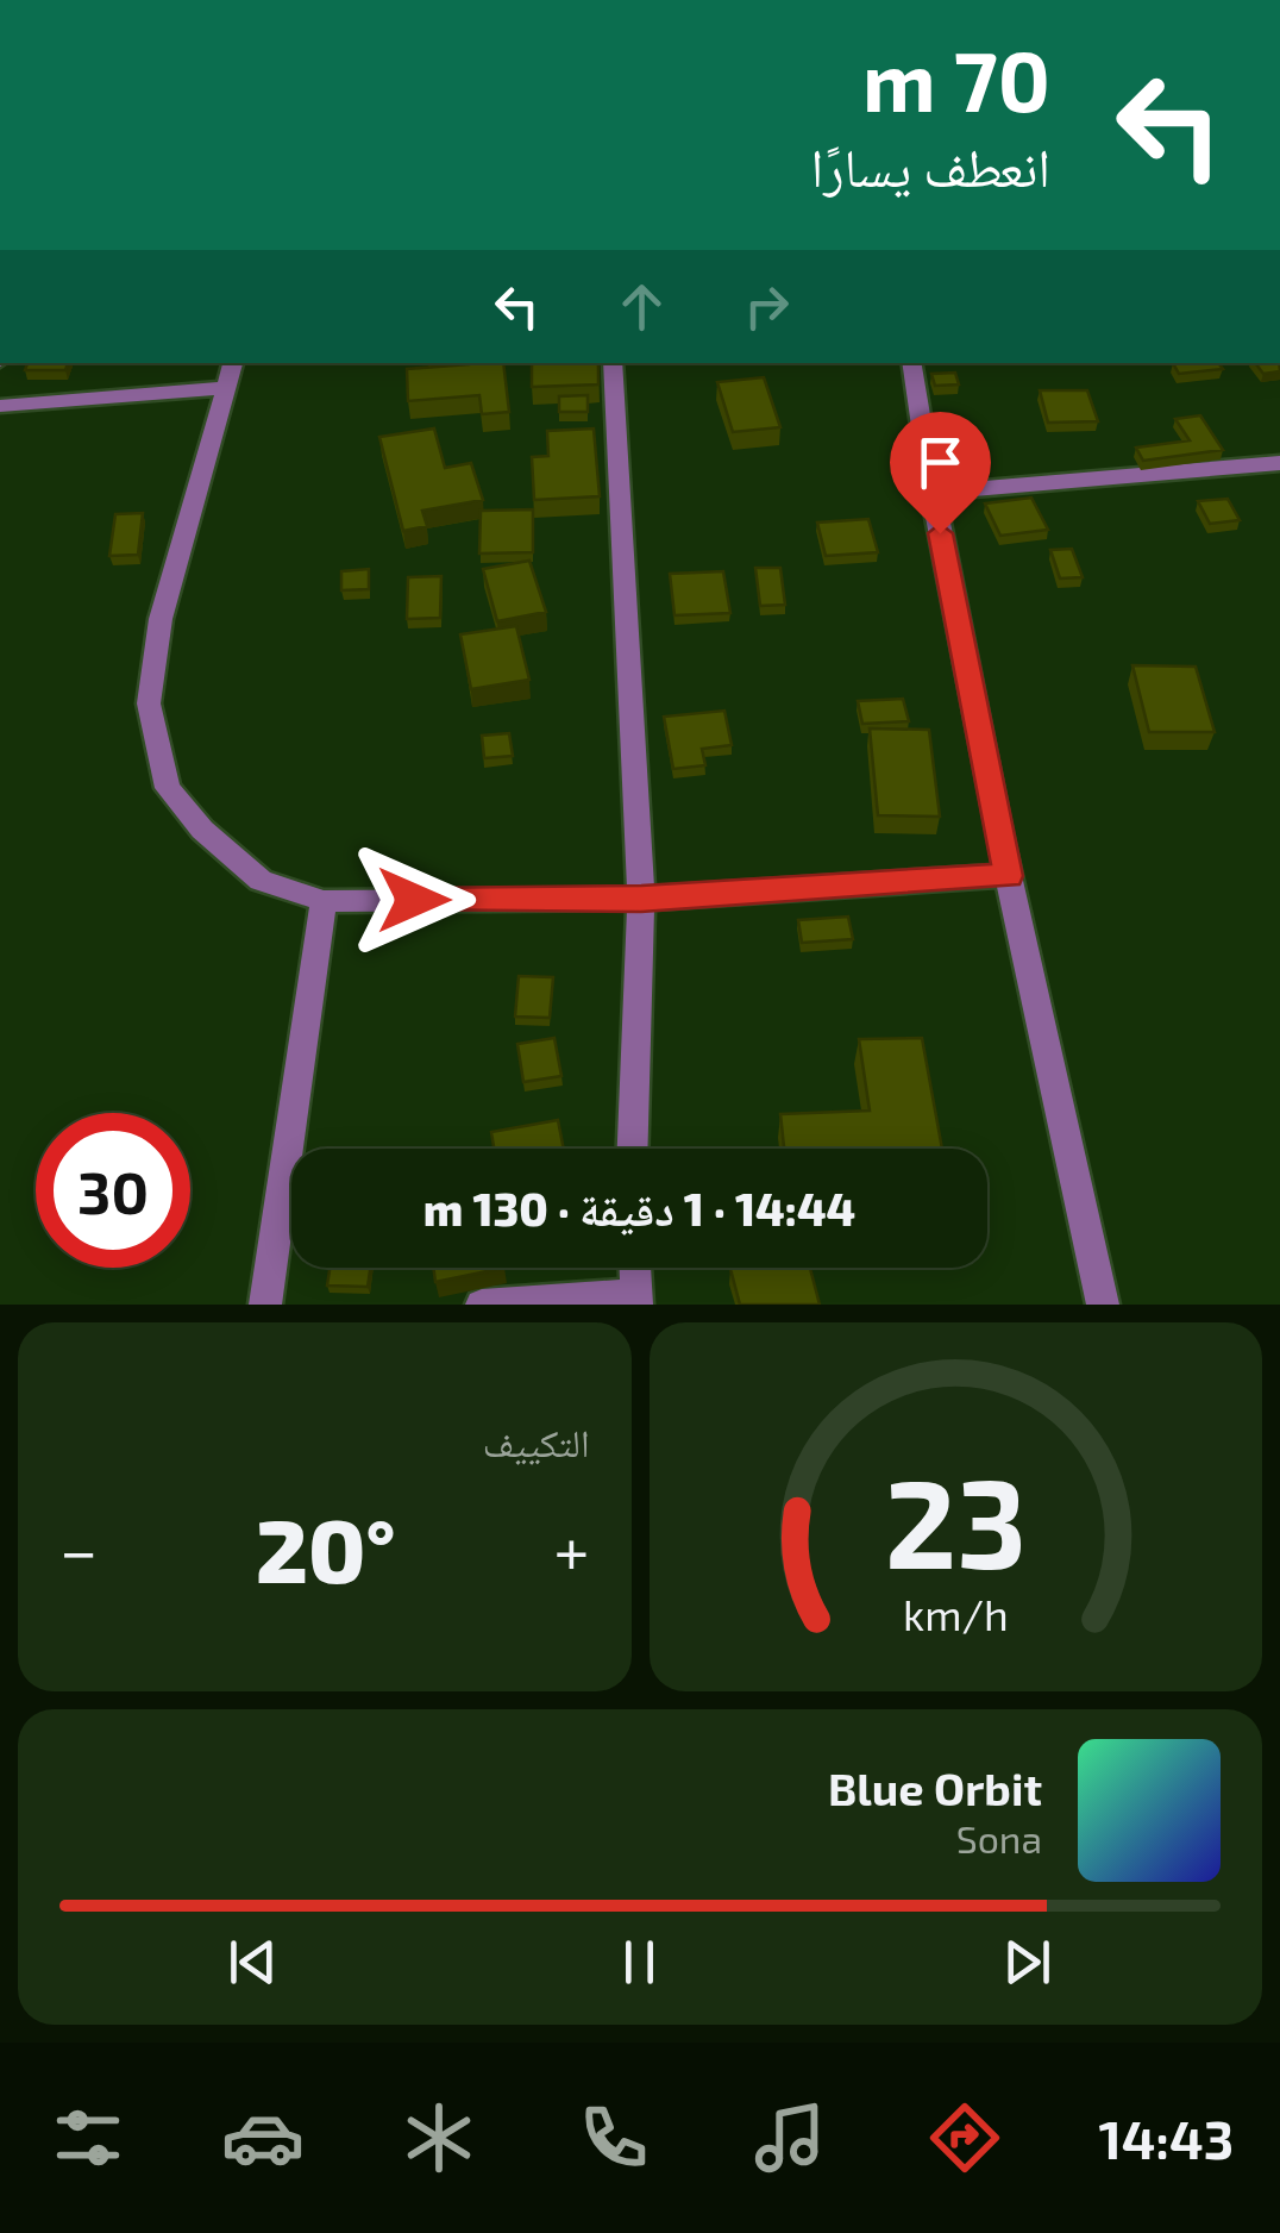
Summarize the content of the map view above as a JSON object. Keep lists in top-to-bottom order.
{
  "page": {
    "turn": ["70 m", "انعطف يسارًا"],
    "limit": "30",
    "trip": "14:44 · 1 دقيقة · 130 m",
    "tile": "التكييف",
    "heat": ["−", "20°", "+"],
    "song": ["Blue Orbit", "Sona"],
    "tabs": "14:43",
    "gauge": ["23", "km/h"]
  }
}
